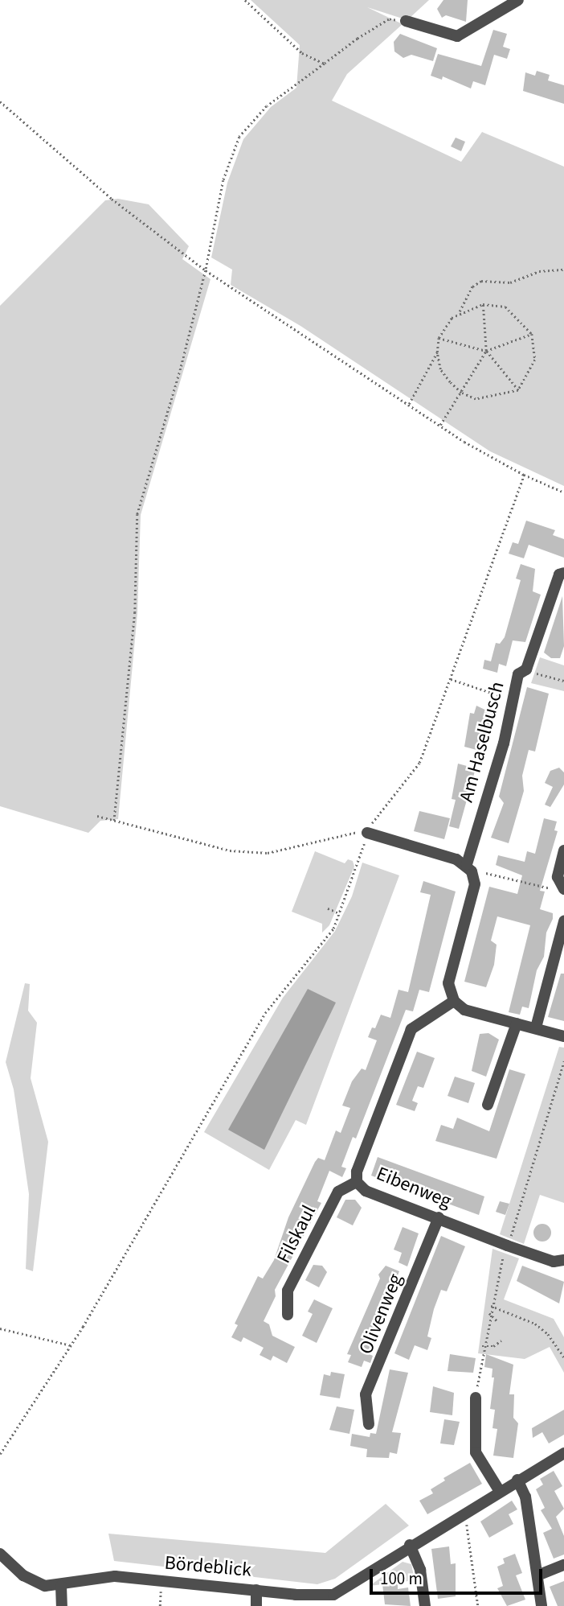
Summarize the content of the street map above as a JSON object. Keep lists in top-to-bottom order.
{
  "streets": {
    "street": [
      "Am Haselbusch",
      "Eibenweg",
      "Filskaul",
      "Olivenweg",
      "Bördeblick"
    ]
  },
  "crossings": [
    ["Eibenweg", "Filskaul"],
    ["Eibenweg", "Olivenweg"]
  ],
  "scale_bar": "100 m"
}
